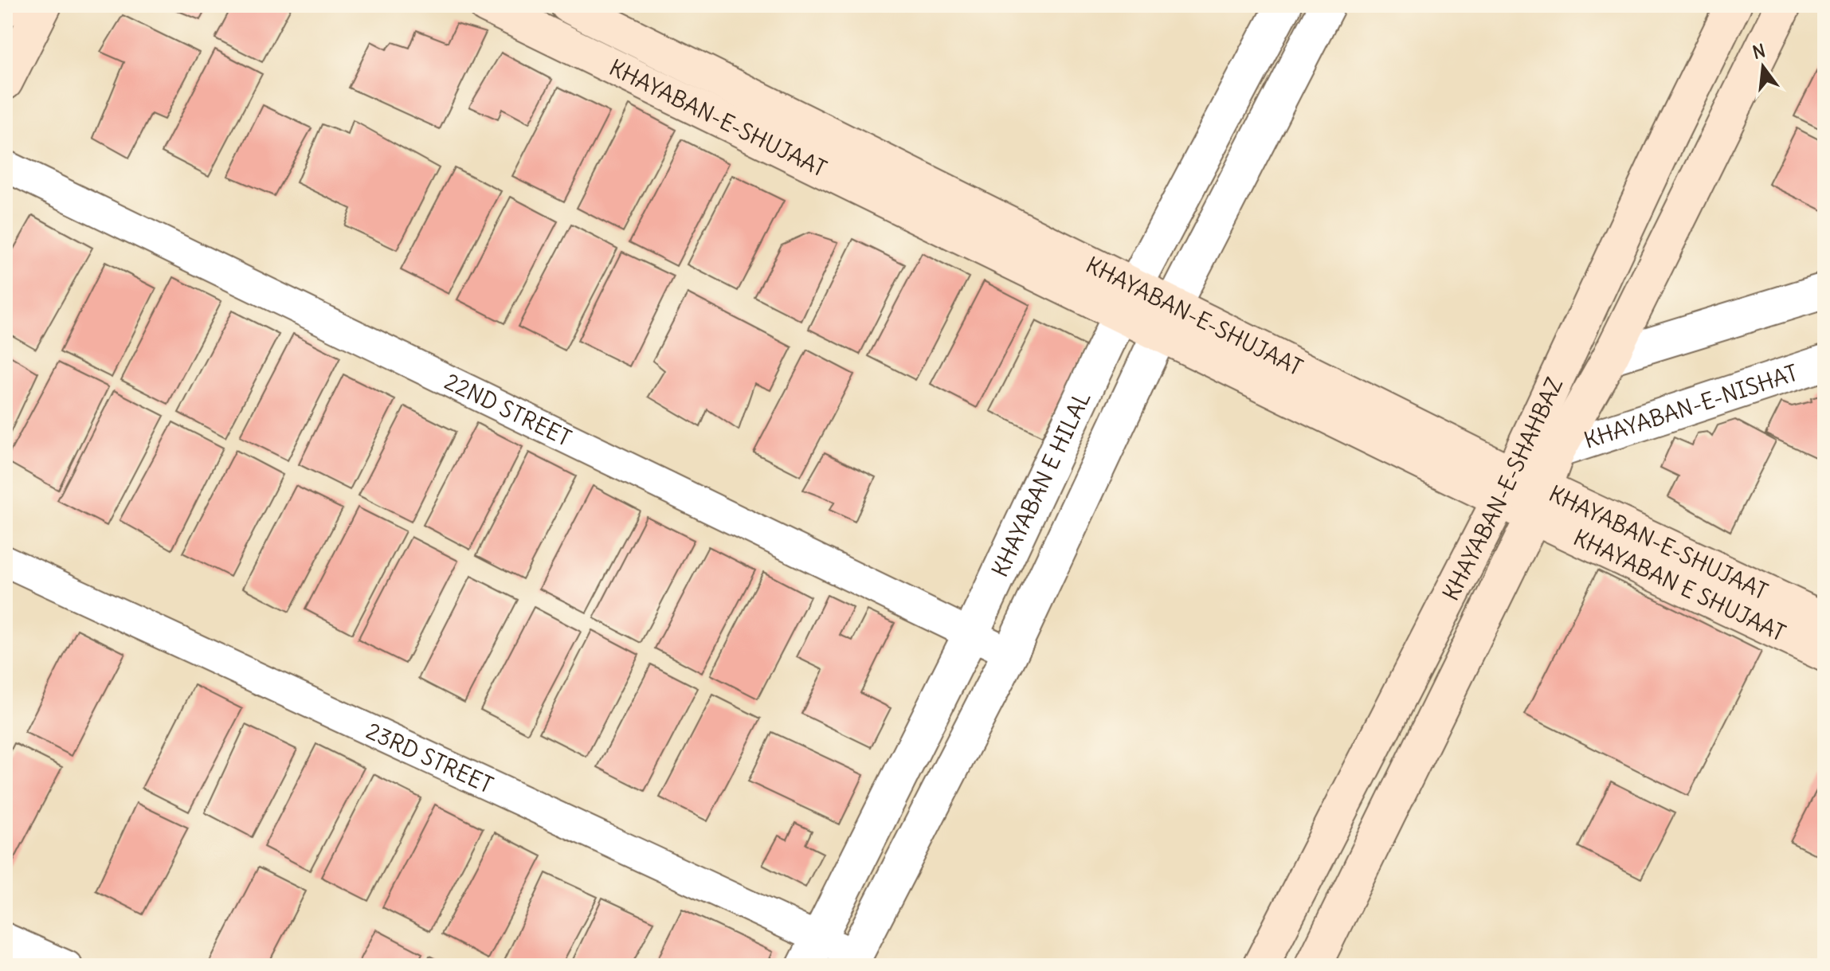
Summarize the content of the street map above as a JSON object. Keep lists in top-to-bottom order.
{
  "streets": {
    "main road": ["KHAYABAN-E-SHUJAAT", "KHAYABAN-E-SHAHBAZ", "KHAYABAN E SHUJAAT"],
    "street": [
      "KHAYABAN-E-NISHAT",
      "22ND STREET",
      "KHAYABAN E HILAL",
      "23RD STREET"
    ]
  },
  "crossings": [
    ["KHAYABAN-E-SHUJAAT", "KHAYABAN E HILAL"],
    ["KHAYABAN-E-SHUJAAT", "KHAYABAN-E-SHAHBAZ"],
    ["KHAYABAN-E-SHUJAAT", "KHAYABAN E SHUJAAT"],
    ["KHAYABAN-E-NISHAT", "KHAYABAN-E-SHAHBAZ"],
    ["22ND STREET", "KHAYABAN E HILAL"],
    ["KHAYABAN E HILAL", "23RD STREET"],
    ["KHAYABAN-E-SHAHBAZ", "KHAYABAN E SHUJAAT"]
  ],
  "north": "top"
}
